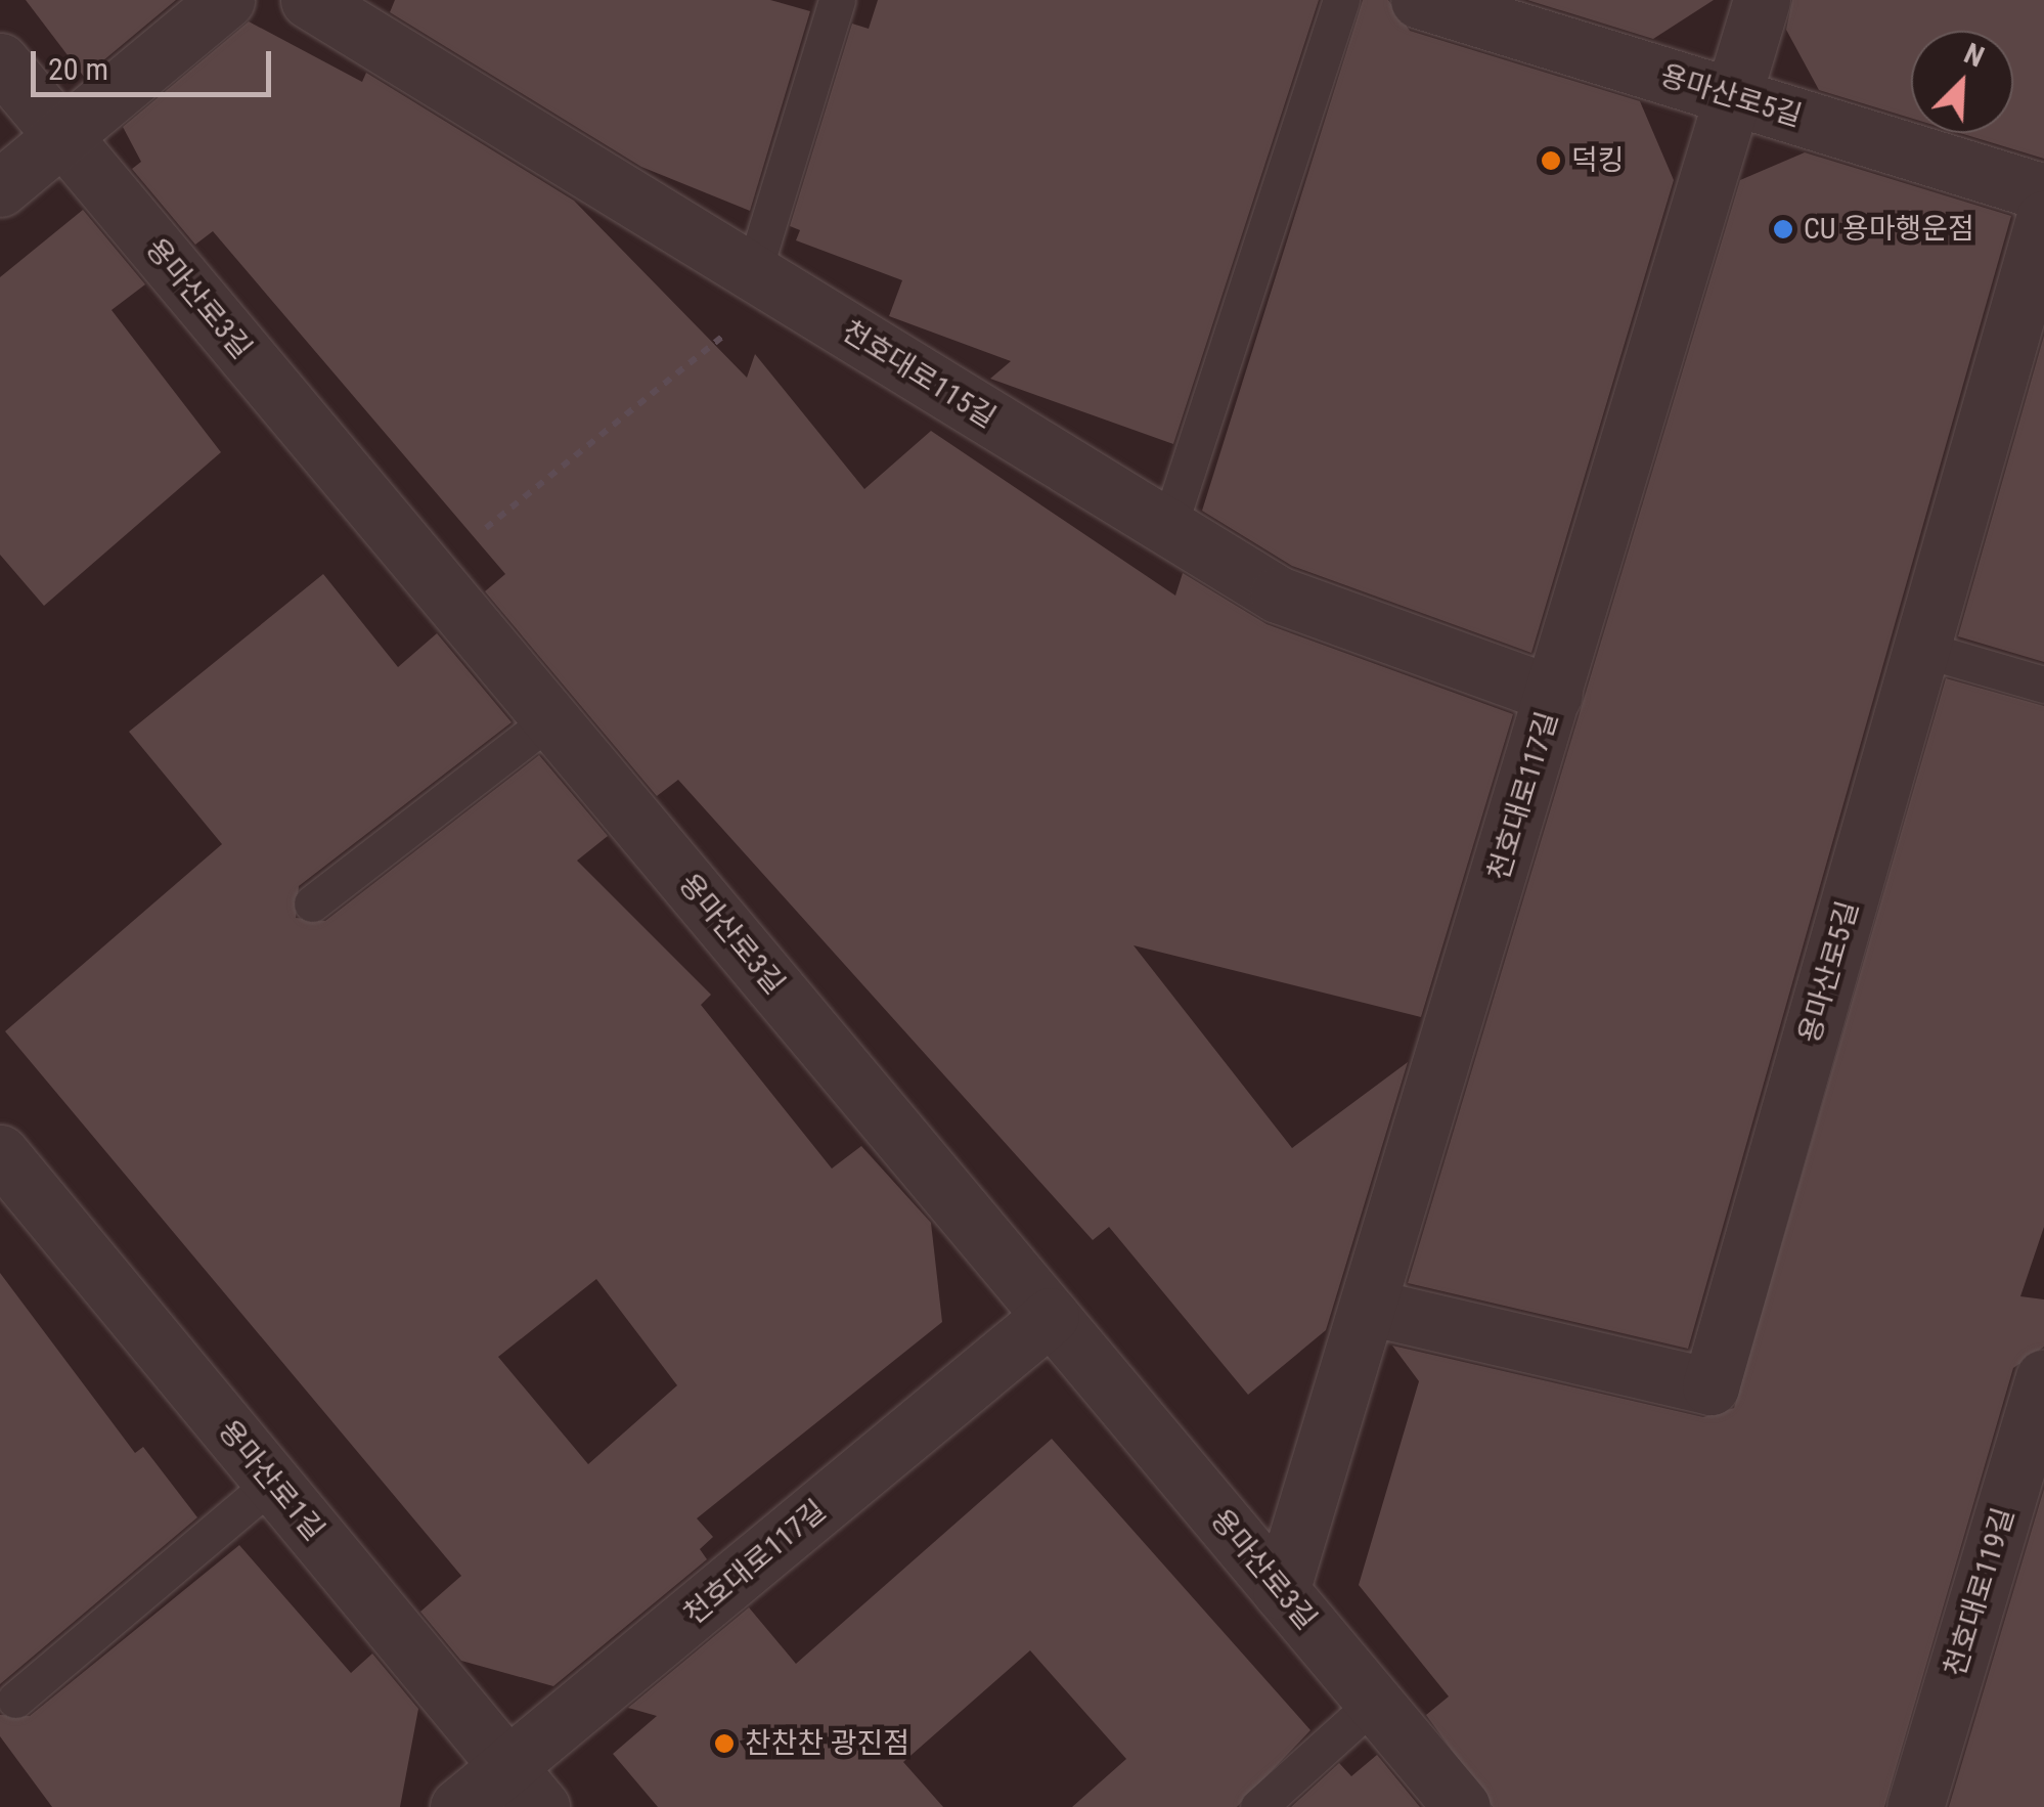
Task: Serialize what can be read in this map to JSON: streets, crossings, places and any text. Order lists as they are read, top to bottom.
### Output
{
  "streets": {
    "street": [
      "용마산로5길",
      "용마산로3길",
      "천호대로115길",
      "천호대로117길",
      "용마산로1길",
      "천호대로119길"
    ]
  },
  "crossings": [
    ["용마산로5길", "천호대로117길"],
    ["용마산로3길", "천호대로117길"],
    ["천호대로115길", "천호대로117길"],
    ["천호대로117길", "용마산로1길"]
  ],
  "places": ["덕킹", "CU 용마행운점", "찬찬찬 광진점"],
  "scale_bar": "20 m",
  "north": "top right"
}
